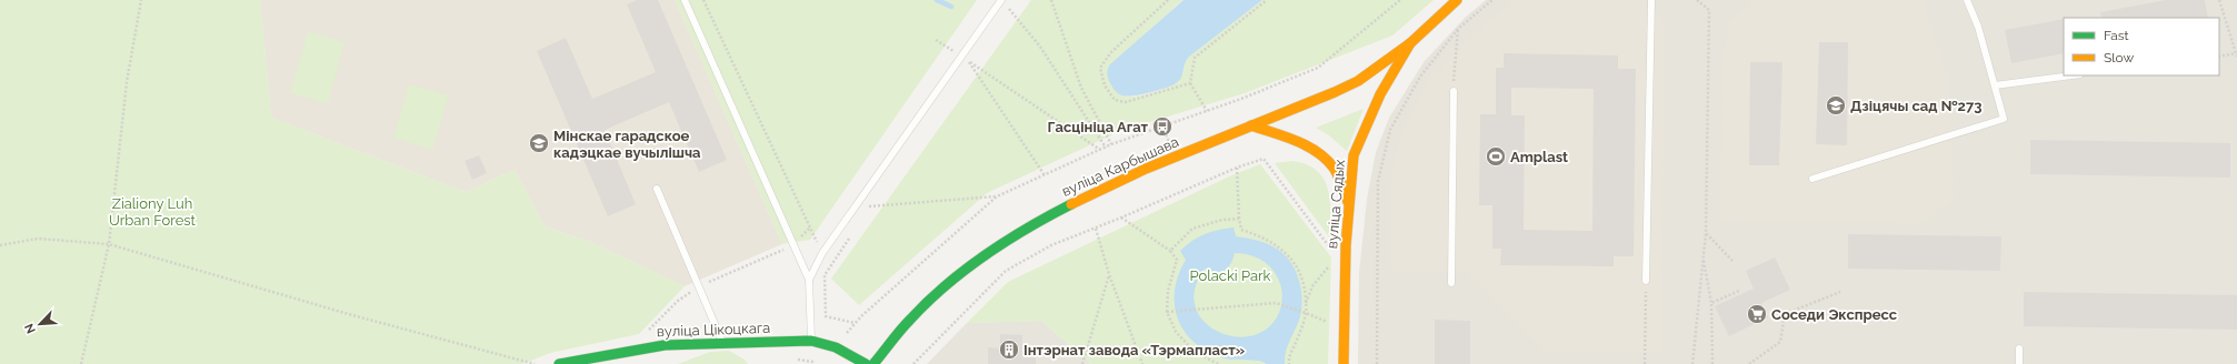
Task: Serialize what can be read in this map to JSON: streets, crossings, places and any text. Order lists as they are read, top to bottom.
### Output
{
  "streets": {
    "main road": ["вуліца Карбышава", "вуліца Сядых", "вуліца Цікоцкага"]
  },
  "crossings": [
    ["вуліца Карбышава", "вуліца Сядых"]
  ],
  "parks": ["Zialiony Luh Urban Forest", "Polacki Park"],
  "places": {
    "school or university": ["Дзіцячы сад №273", "Мінскае гарадское кадэцкае вучылішча"],
    "bus stop": ["Гасцініца Агат"],
    "sports": ["Amplast"],
    "supermarket": ["Соседи Экспресс"],
    "building": ["Інтэрнат завода «Тэрмапласт»"]
  },
  "legend": ["Fast", "Slow"],
  "north": "bottom left"
}
